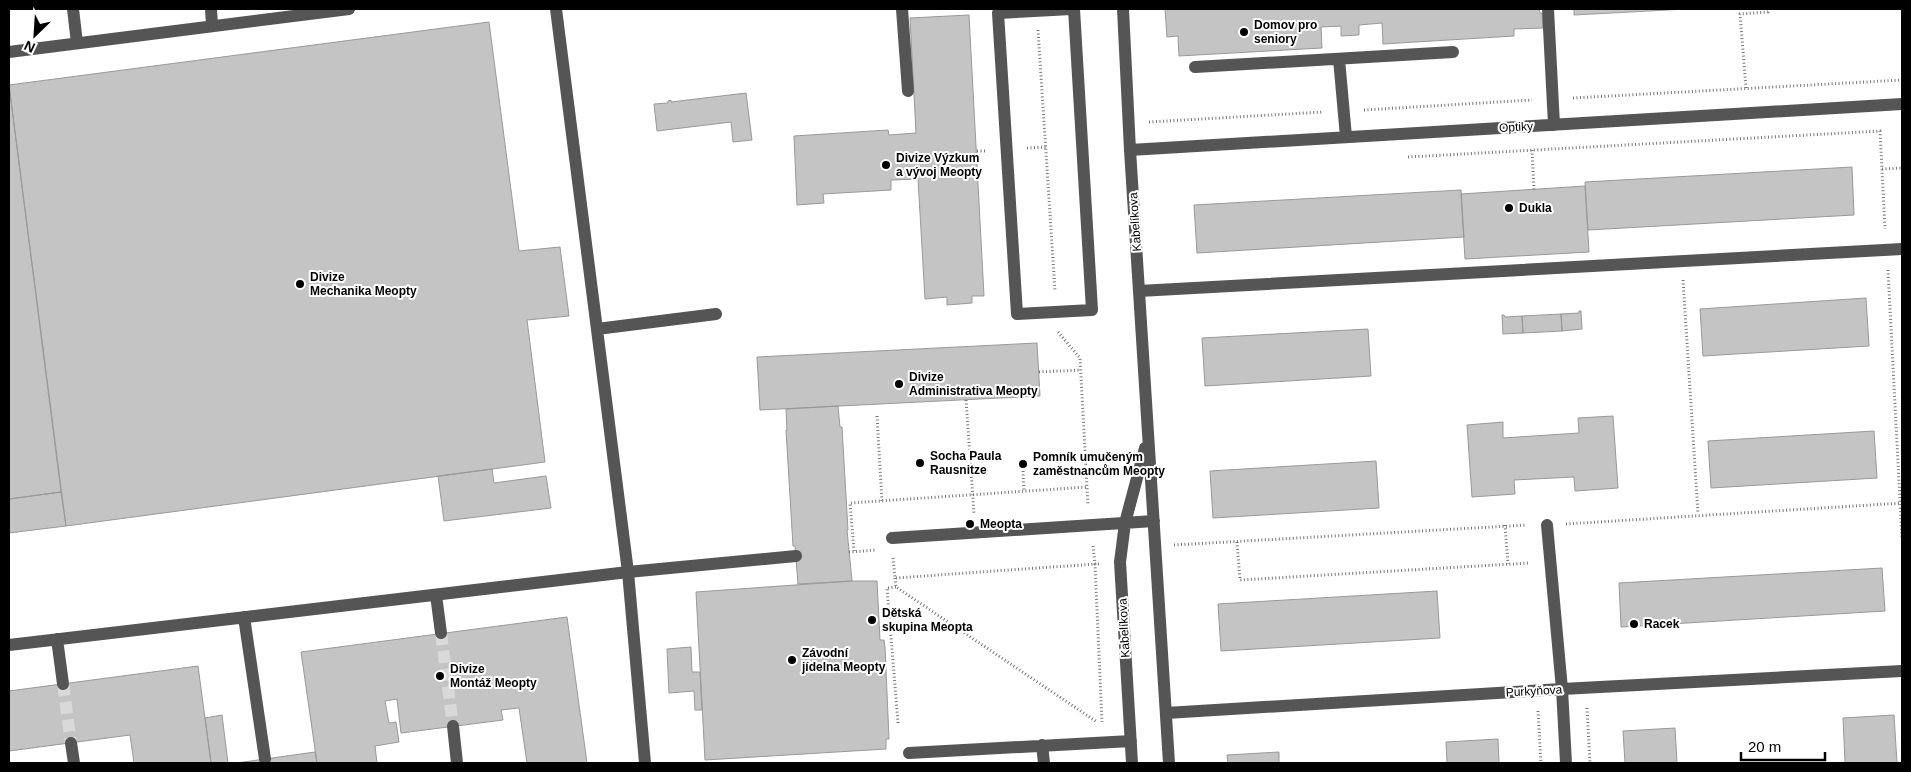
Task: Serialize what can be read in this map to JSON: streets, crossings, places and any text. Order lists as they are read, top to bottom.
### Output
{
  "streets": {
    "street": ["Optiky", "Kabelíkova", "Purkyňova"]
  },
  "crossings": [
    ["Optiky", "Kabelíkova"],
    ["Kabelíkova", "Purkyňova"]
  ],
  "places": [
    "Domov pro seniory",
    "Divize Výzkum a vývoj Meopty",
    "Dukla",
    "Divize Mechanika Meopty",
    "Divize Administrativa Meopty",
    "Socha Paula Rausnitze",
    "Pomník umučeným zaměstnancům Meopty",
    "Meopta",
    "Dětská skupina Meopta",
    "Racek",
    "Závodní jídelna Meopty",
    "Divize Montáž Meopty"
  ],
  "scale_bar": "20 m",
  "north": "bottom left"
}
